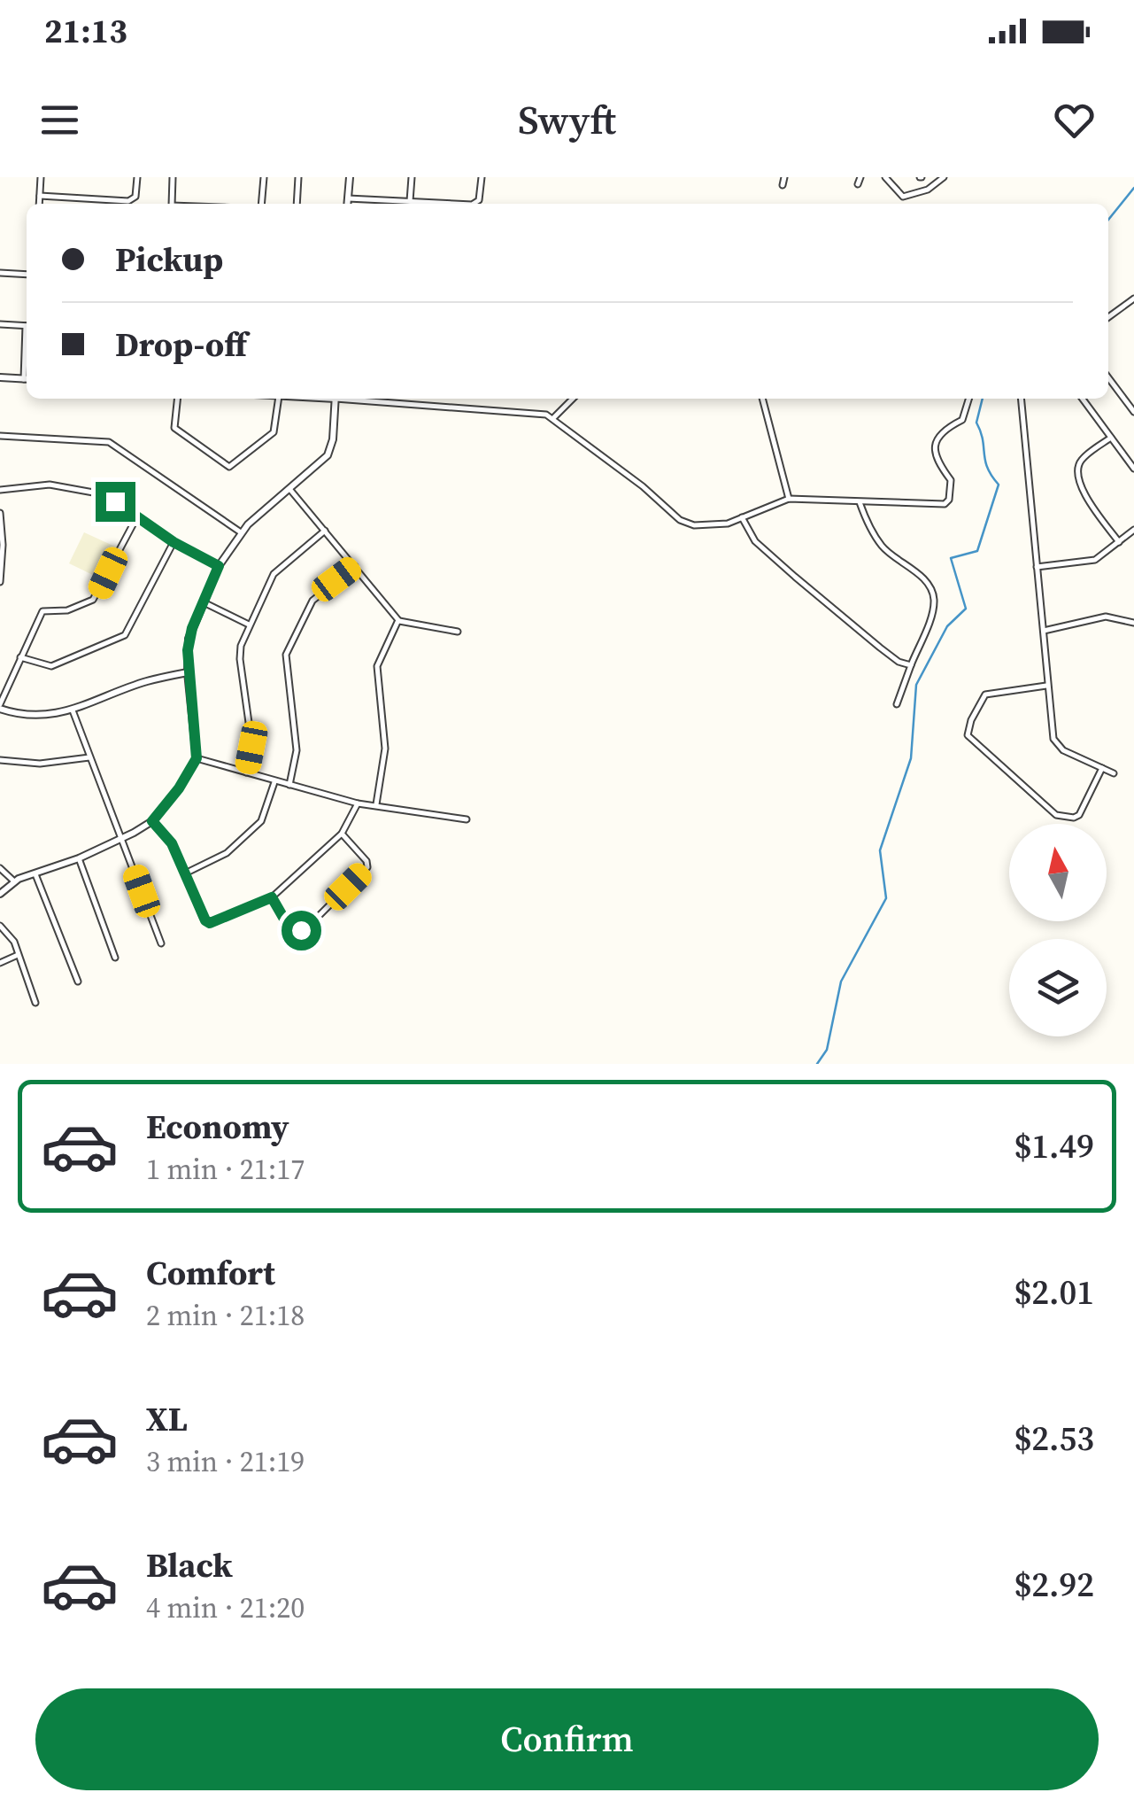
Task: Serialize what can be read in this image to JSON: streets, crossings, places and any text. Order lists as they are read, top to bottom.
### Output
{
  "north": "top",
  "page": {
    "status": "21:13",
    "header": "Swyft",
    "banner": ["Pickup", "Drop-off"],
    "list": [
      {
        "name": "Economy",
        "note": "1 min · 21:17",
        "value": "$1.49"
      },
      {
        "name": "Comfort",
        "note": "2 min · 21:18",
        "value": "$2.01"
      },
      {
        "name": "XL",
        "note": "3 min · 21:19",
        "value": "$2.53"
      },
      {
        "name": "Black",
        "note": "4 min · 21:20",
        "value": "$2.92"
      }
    ],
    "buttons": "Confirm"
  }
}
